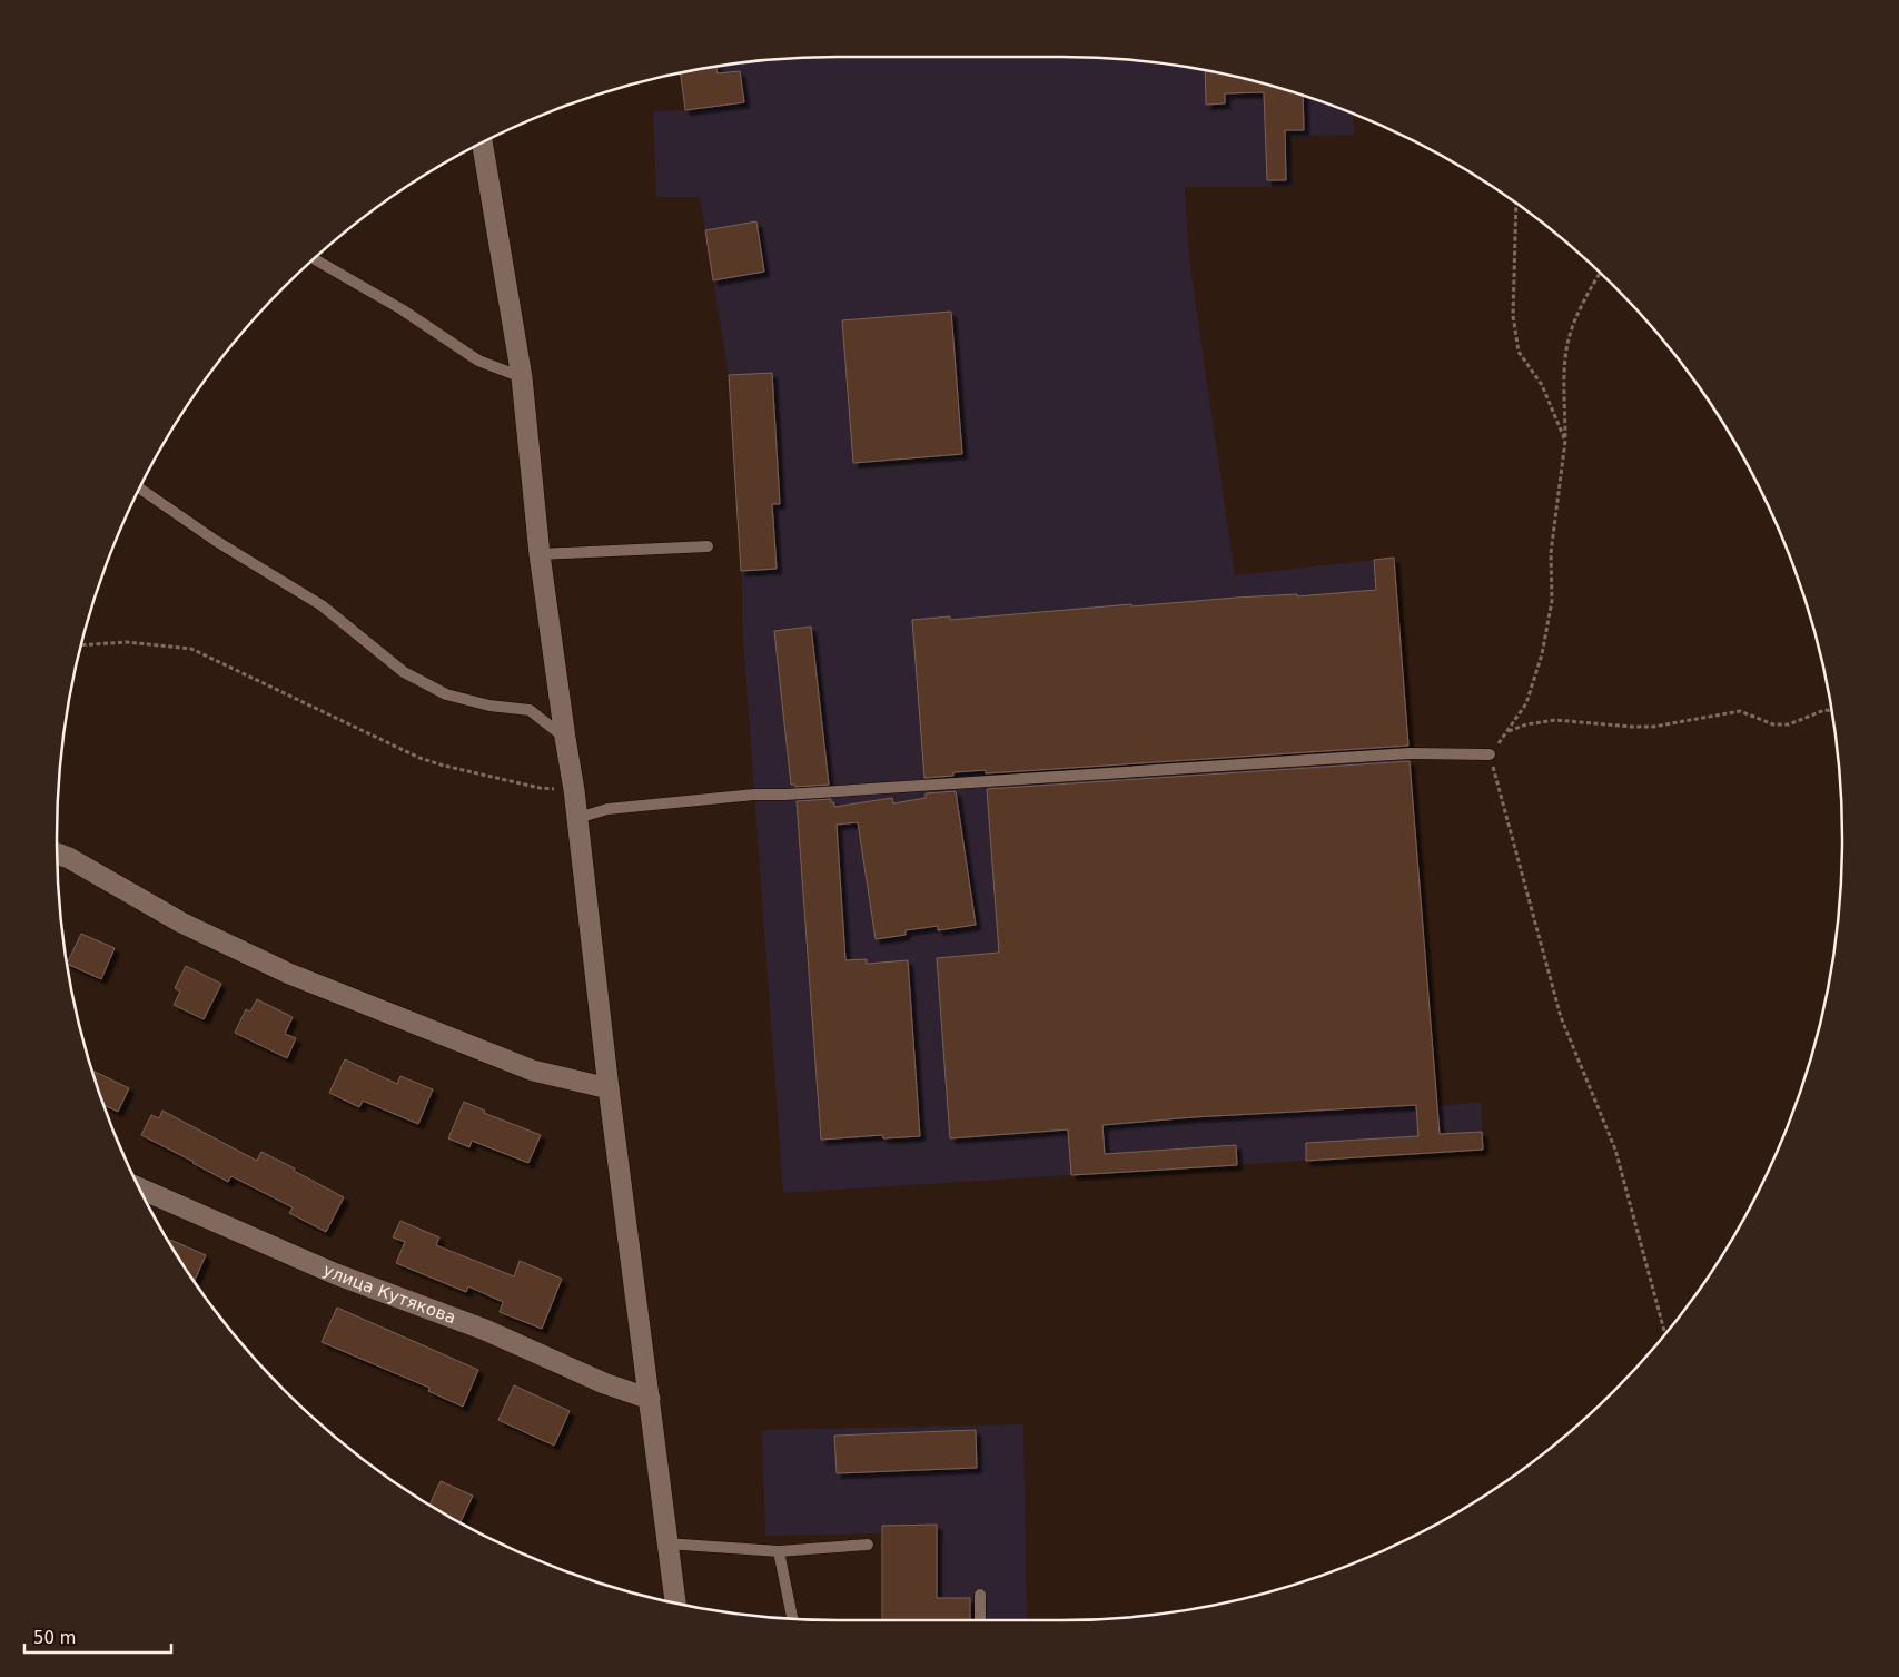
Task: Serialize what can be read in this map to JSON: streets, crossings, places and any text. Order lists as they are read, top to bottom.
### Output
{
  "streets": {
    "street": ["улица Кутякова"]
  },
  "scale_bar": "50 m"
}
